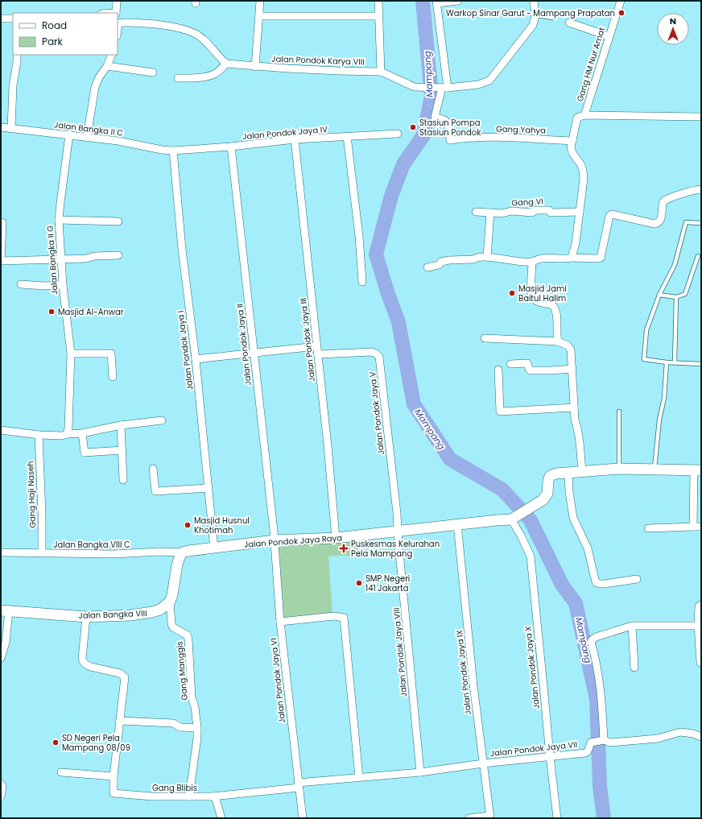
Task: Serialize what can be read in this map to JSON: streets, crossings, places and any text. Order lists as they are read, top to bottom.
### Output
{
  "streets": {
    "street": [
      "Jalan Pondok Karya VIII",
      "Gang HM Nur Amat",
      "Jalan Bangka II C",
      "Gang Yahya",
      "Jalan Pondok Jaya IV",
      "Gang VI",
      "Jalan Bangka II G",
      "Jalan Pondok Jaya III",
      "Jalan Pondok Jaya II",
      "Jalan Pondok Jaya I",
      "Jalan Pondok Jaya V",
      "Gang Haji Naseh",
      "Jalan Pondok Jaya Raya",
      "Jalan Bangka VIII C",
      "Jalan Bangka VIII",
      "Jalan Pondok Jaya VIII",
      "Jalan Pondok Jaya X",
      "Gang Manggis",
      "Jalan Pondok Jaya IX",
      "Jalan Pondok Jaya VI",
      "Jalan Pondok Jaya VII",
      "Gang Blibis"
    ]
  },
  "crossings": [
    ["Jalan Bangka II C", "Jalan Pondok Jaya IV"],
    ["Jalan Bangka II C", "Jalan Bangka II G"],
    ["Jalan Bangka II C", "Jalan Pondok Jaya I"],
    ["Jalan Pondok Jaya IV", "Jalan Pondok Jaya III"],
    ["Jalan Pondok Jaya IV", "Jalan Pondok Jaya II"],
    ["Jalan Pondok Jaya IV", "Jalan Pondok Jaya I"],
    ["Jalan Pondok Jaya III", "Jalan Pondok Jaya V"],
    ["Jalan Pondok Jaya III", "Jalan Pondok Jaya Raya"],
    ["Jalan Pondok Jaya II", "Jalan Pondok Jaya Raya"],
    ["Jalan Pondok Jaya II", "Jalan Pondok Jaya VI"],
    ["Jalan Pondok Jaya I", "Jalan Pondok Jaya Raya"],
    ["Jalan Pondok Jaya V", "Jalan Pondok Jaya Raya"],
    ["Jalan Pondok Jaya V", "Jalan Pondok Jaya VIII"],
    ["Gang Haji Naseh", "Jalan Bangka VIII C"],
    ["Jalan Pondok Jaya Raya", "Jalan Bangka VIII C"],
    ["Jalan Pondok Jaya Raya", "Jalan Pondok Jaya VIII"],
    ["Jalan Pondok Jaya Raya", "Jalan Pondok Jaya X"],
    ["Jalan Pondok Jaya Raya", "Jalan Pondok Jaya IX"],
    ["Jalan Pondok Jaya Raya", "Jalan Pondok Jaya VI"],
    ["Jalan Bangka VIII", "Gang Manggis"],
    ["Jalan Pondok Jaya VIII", "Jalan Pondok Jaya VII"],
    ["Jalan Pondok Jaya X", "Jalan Pondok Jaya VII"],
    ["Gang Manggis", "Gang Blibis"],
    ["Jalan Pondok Jaya IX", "Jalan Pondok Jaya VII"],
    ["Jalan Pondok Jaya VI", "Jalan Pondok Jaya VII"],
    ["Jalan Pondok Jaya VI", "Gang Blibis"],
    ["Jalan Pondok Jaya VII", "Gang Blibis"]
  ],
  "water": ["Mampang"],
  "places": {
    "other": [
      "Warkop Sinar Garut - Mampang Prapatan",
      "Stasiun Pompa Stasiun Pondok",
      "Masjid Jami Baitul Halim",
      "Masjid Al-Anwar",
      "Masjid Husnul Khotimah",
      "SMP Negeri 141 Jakarta",
      "SD Negeri Pela Mampang 08/09"
    ],
    "health": ["Puskesmas Kelurahan Pela Mampang"]
  },
  "legend": ["Road", "Park"],
  "north": "top"
}
